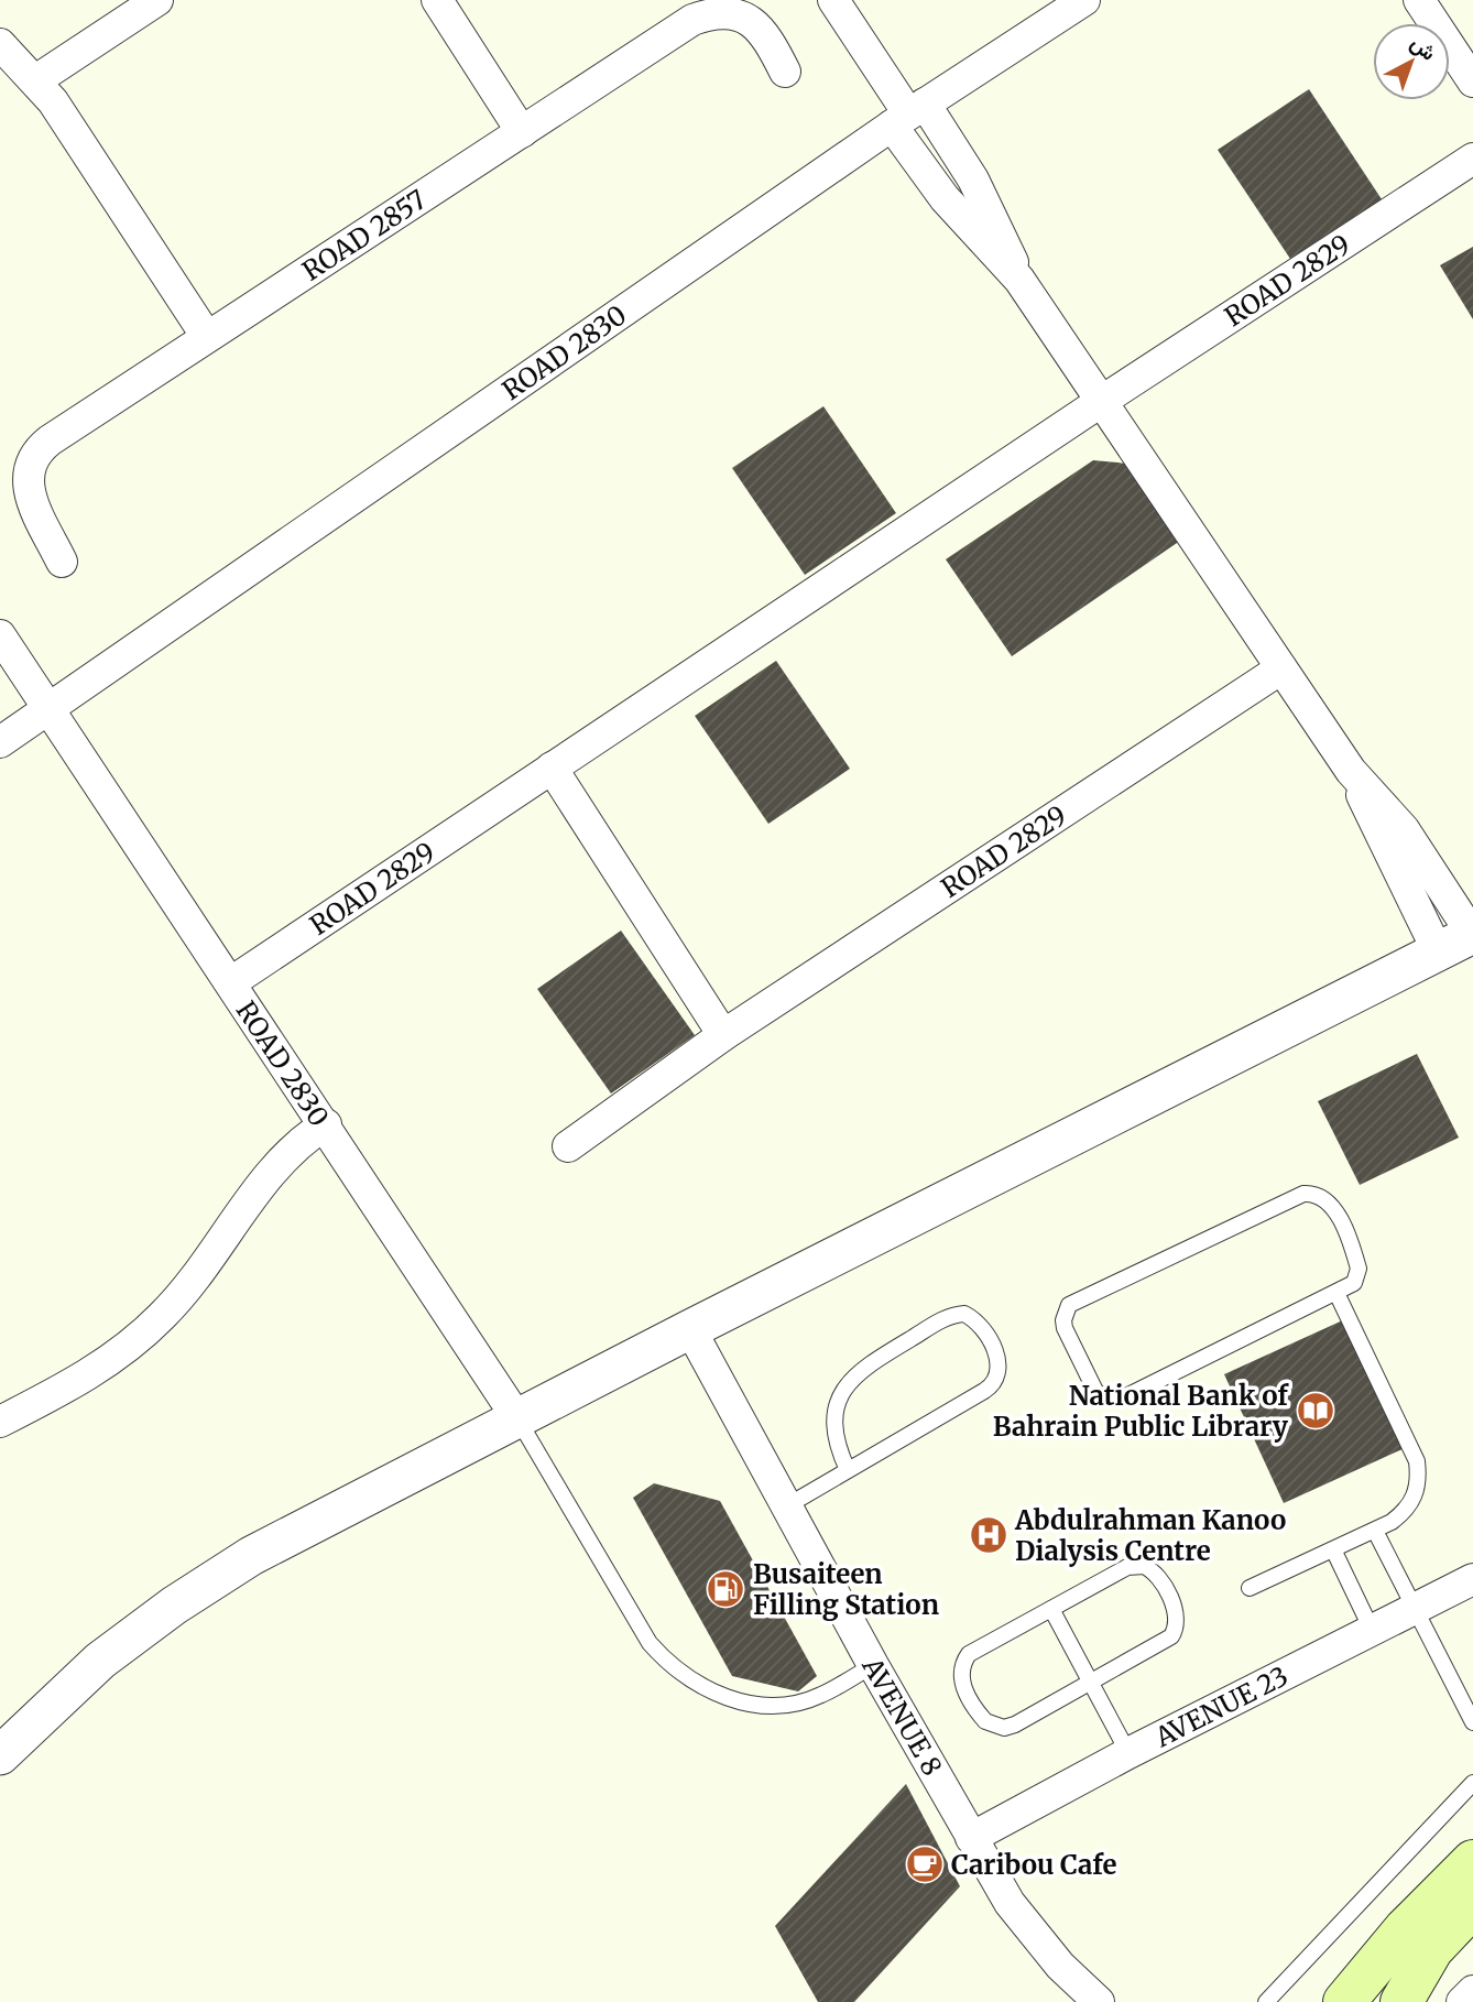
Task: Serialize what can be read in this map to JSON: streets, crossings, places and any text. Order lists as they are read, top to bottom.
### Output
{
  "streets": {
    "street": [
      "ROAD 2857",
      "ROAD 2829",
      "ROAD 2830",
      "AVENUE 23",
      "AVENUE 8"
    ]
  },
  "crossings": [
    ["ROAD 2829", "ROAD 2830"],
    ["AVENUE 23", "AVENUE 8"]
  ],
  "places": {
    "library": ["National Bank of Bahrain Public Library"],
    "hospital": ["Abdulrahman Kanoo Dialysis Centre"],
    "fuel station": ["Busaiteen Filling Station"],
    "cafe": ["Caribou Cafe"]
  },
  "north": "top right"
}
